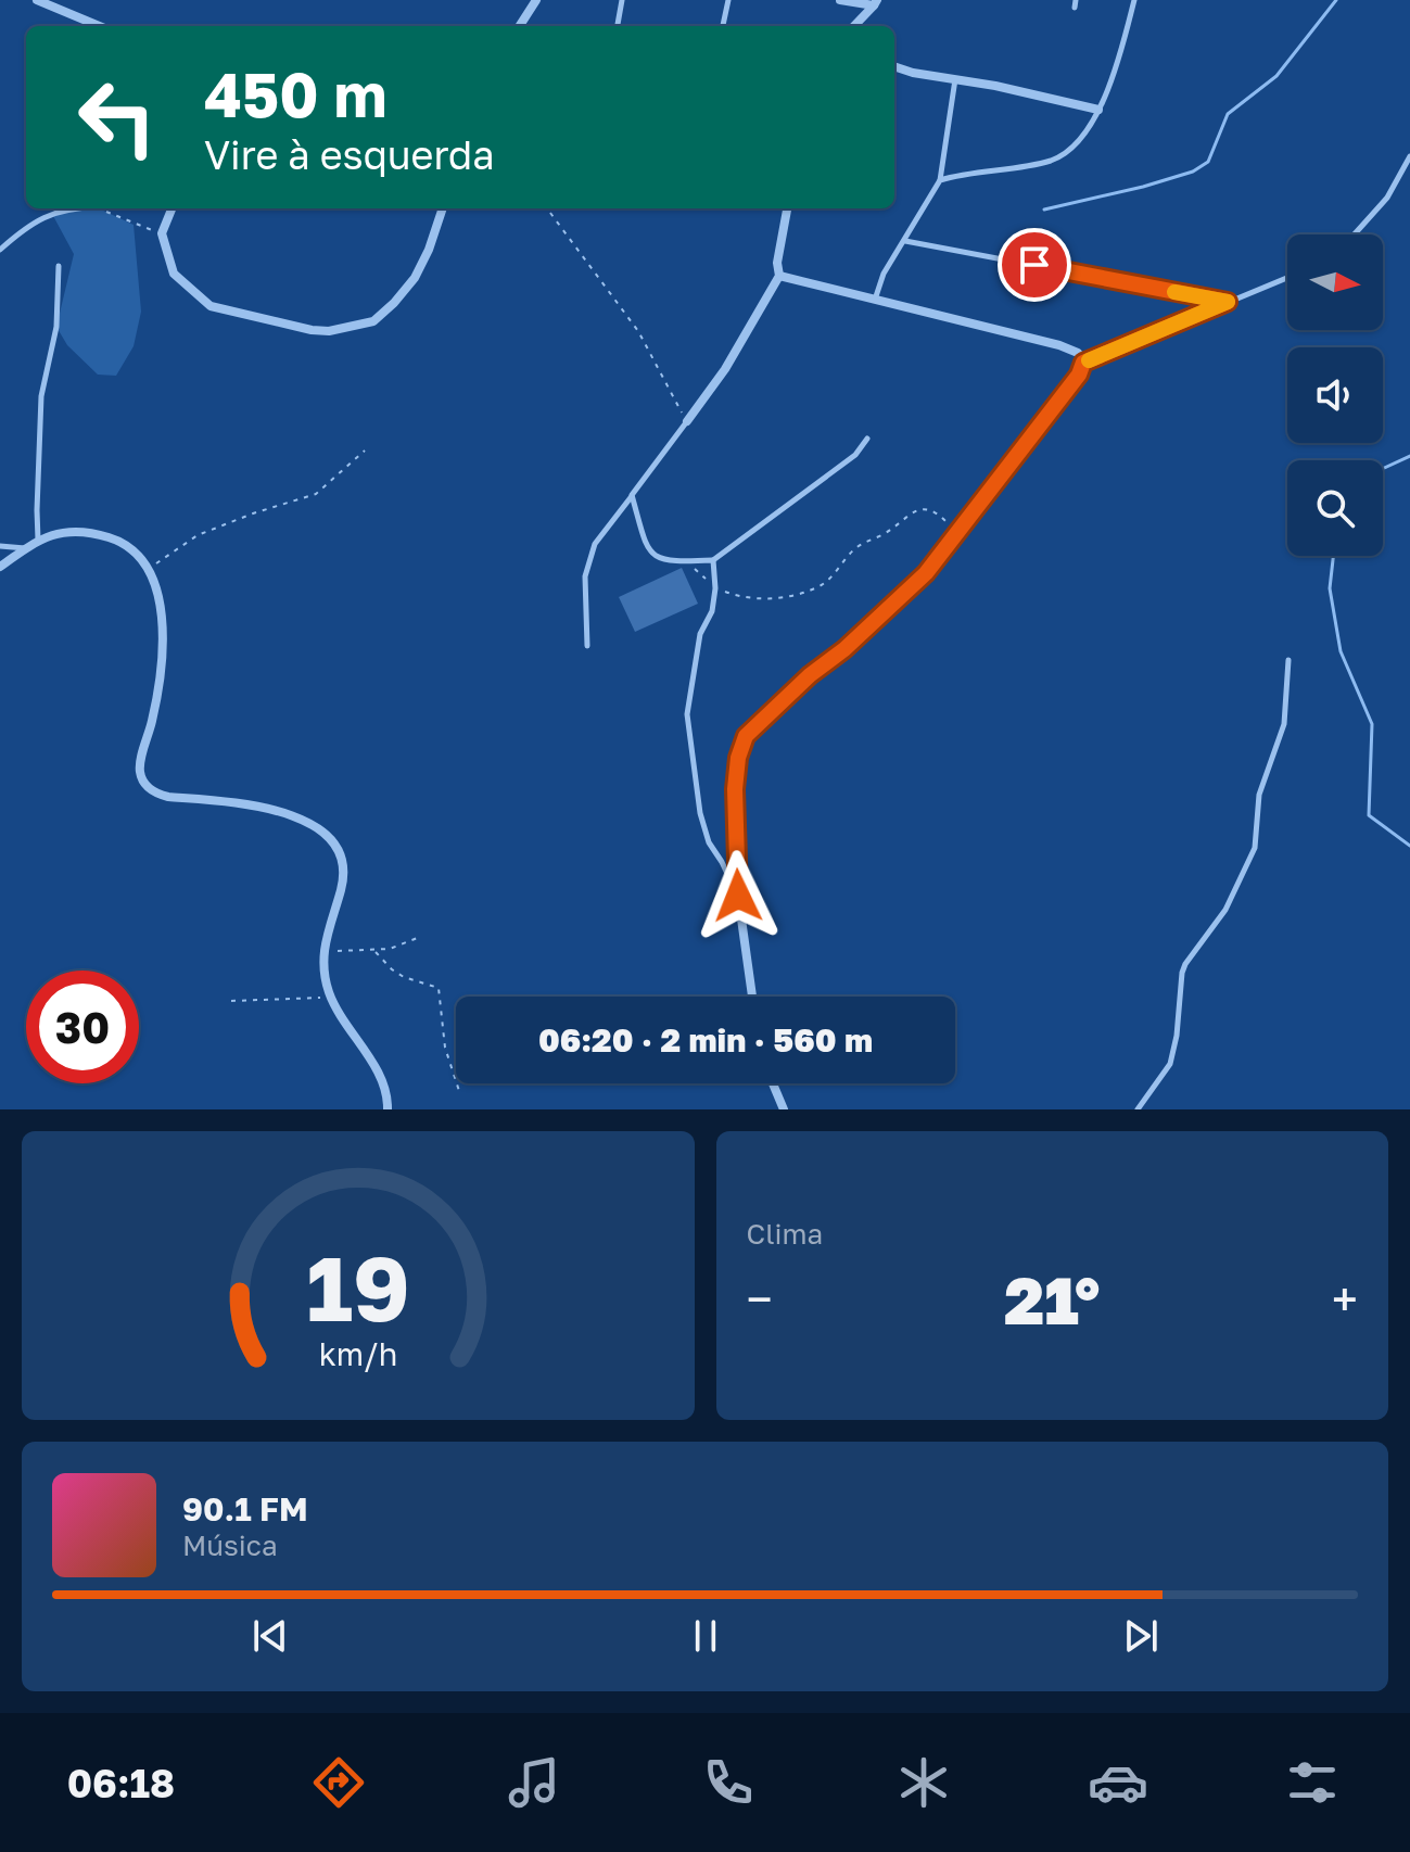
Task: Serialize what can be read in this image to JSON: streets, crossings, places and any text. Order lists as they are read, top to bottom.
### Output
{
  "north": "right",
  "page": {
    "turn": ["450 m", "Vire à esquerda"],
    "limit": "30",
    "trip": "06:20 · 2 min · 560 m",
    "tile": "Clima",
    "heat": ["−", "21°", "+"],
    "song": ["90.1 FM", "Música"],
    "tabs": "06:18",
    "gauge": ["19", "km/h"]
  }
}
